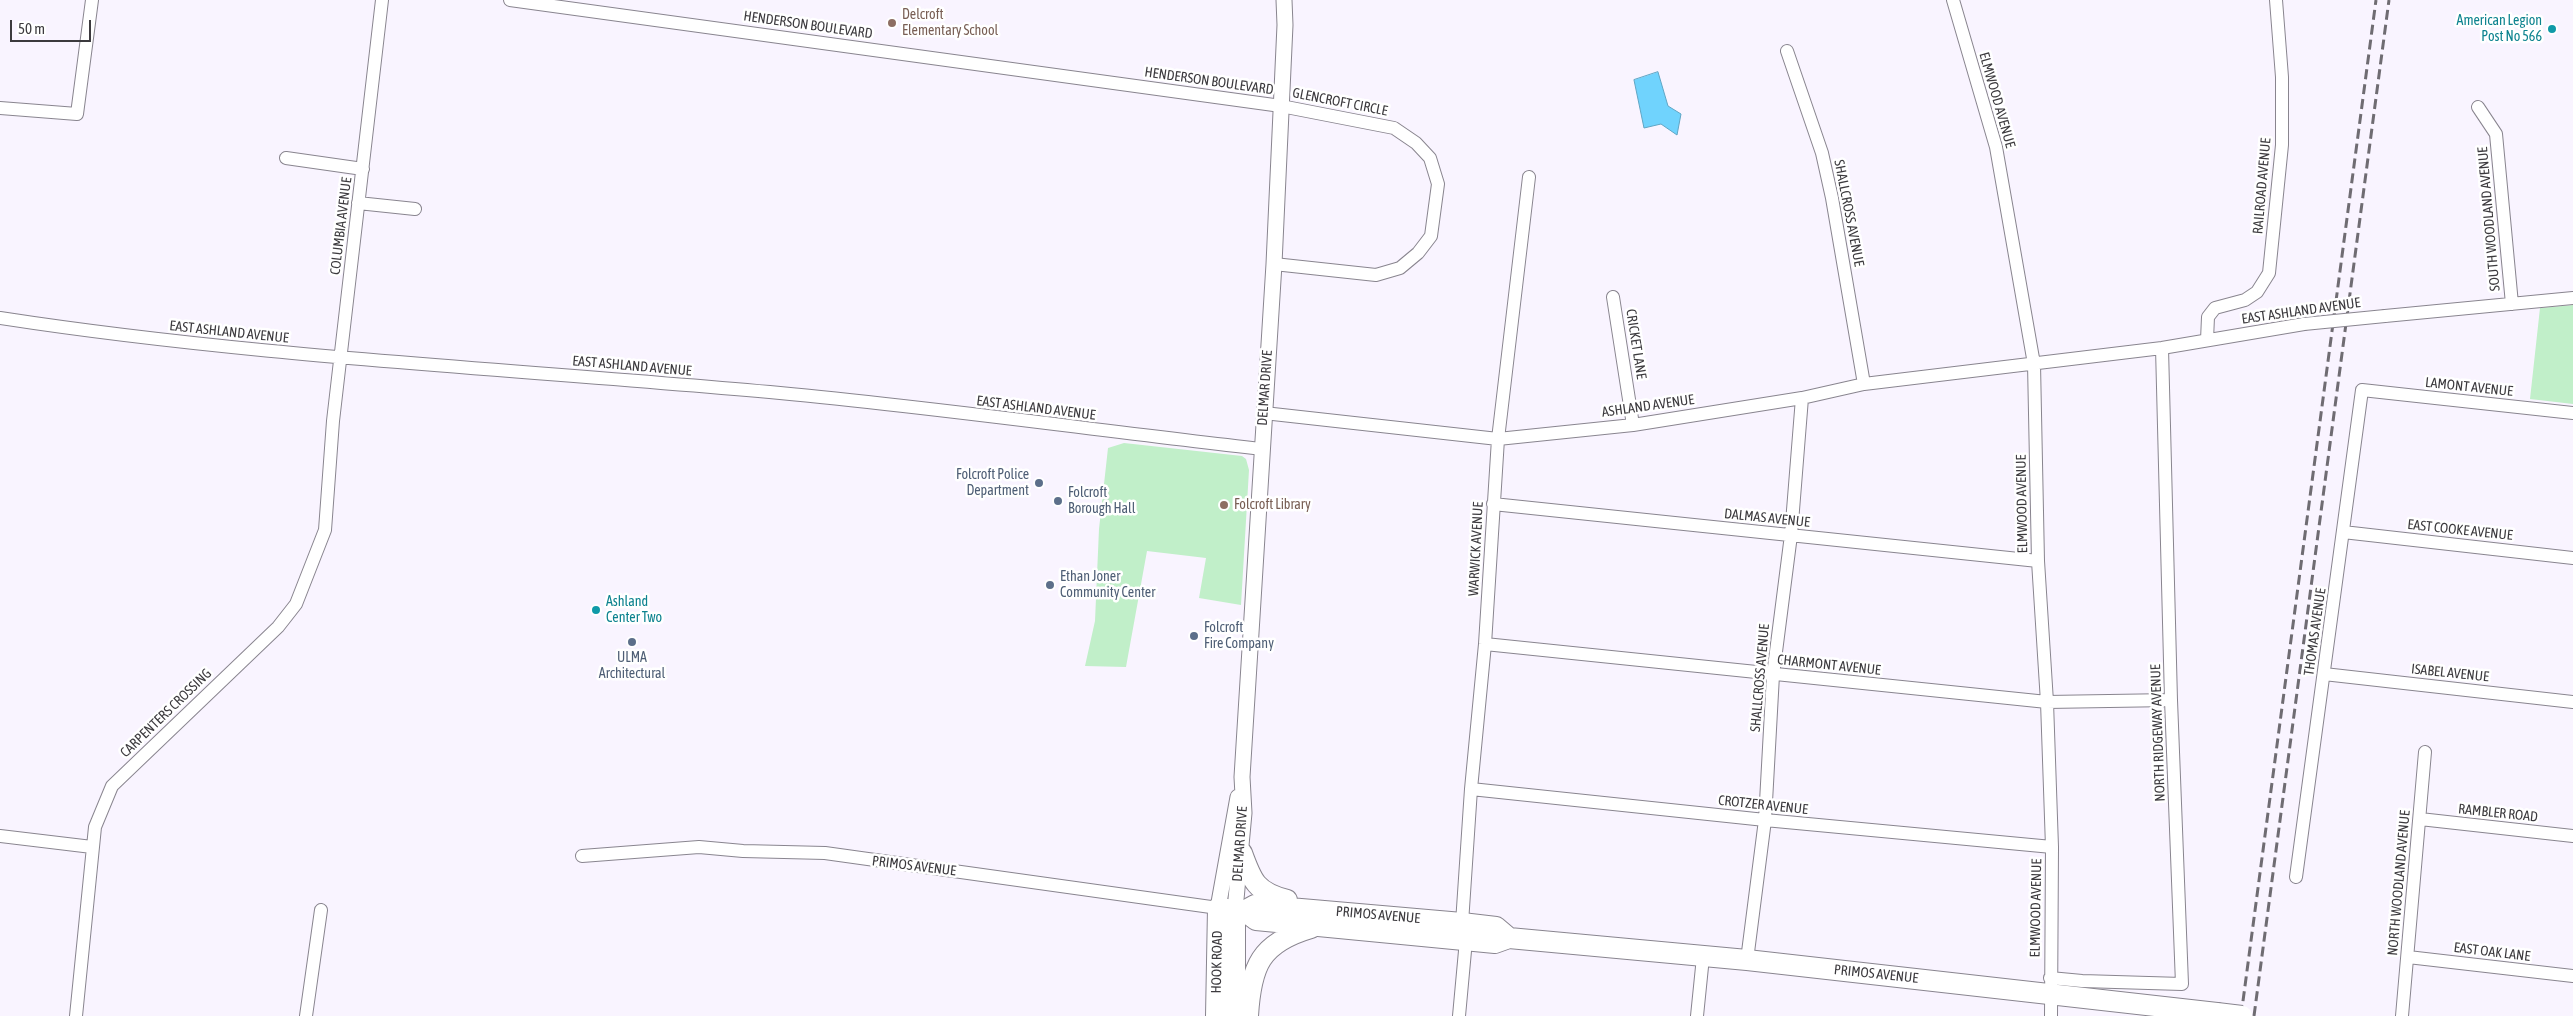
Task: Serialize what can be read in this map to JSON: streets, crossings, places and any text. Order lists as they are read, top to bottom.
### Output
{
  "streets": {
    "main road": ["PRIMOS AVENUE", "HOOK ROAD"],
    "street": [
      "HENDERSON BOULEVARD",
      "ELMWOOD AVENUE",
      "GLENCROFT CIRCLE",
      "RAILROAD AVENUE",
      "SHALLCROSS AVENUE",
      "SOUTH WOODLAND AVENUE",
      "COLUMBIA AVENUE",
      "EAST ASHLAND AVENUE",
      "CRICKET LANE",
      "LAMONT AVENUE",
      "DELMAR DRIVE",
      "ASHLAND AVENUE",
      "DALMAS AVENUE",
      "EAST COOKE AVENUE",
      "WARWICK AVENUE",
      "THOMAS AVENUE",
      "CHARMONT AVENUE",
      "ISABEL AVENUE",
      "CARPENTERS CROSSING",
      "NORTH RIDGEWAY AVENUE",
      "CROTZER AVENUE",
      "RAMBLER ROAD",
      "NORTH WOODLAND AVENUE",
      "EAST OAK LANE"
    ]
  },
  "crossings": [
    ["HENDERSON BOULEVARD", "GLENCROFT CIRCLE"],
    ["HENDERSON BOULEVARD", "DELMAR DRIVE"],
    ["ELMWOOD AVENUE", "EAST ASHLAND AVENUE"],
    ["ELMWOOD AVENUE", "ASHLAND AVENUE"],
    ["ELMWOOD AVENUE", "DALMAS AVENUE"],
    ["ELMWOOD AVENUE", "CHARMONT AVENUE"],
    ["ELMWOOD AVENUE", "NORTH RIDGEWAY AVENUE"],
    ["ELMWOOD AVENUE", "CROTZER AVENUE"],
    ["ELMWOOD AVENUE", "PRIMOS AVENUE"],
    ["GLENCROFT CIRCLE", "DELMAR DRIVE"],
    ["RAILROAD AVENUE", "EAST ASHLAND AVENUE"],
    ["SHALLCROSS AVENUE", "ASHLAND AVENUE"],
    ["SHALLCROSS AVENUE", "DALMAS AVENUE"],
    ["SHALLCROSS AVENUE", "CHARMONT AVENUE"],
    ["SHALLCROSS AVENUE", "CROTZER AVENUE"],
    ["SHALLCROSS AVENUE", "PRIMOS AVENUE"],
    ["SOUTH WOODLAND AVENUE", "EAST ASHLAND AVENUE"],
    ["COLUMBIA AVENUE", "EAST ASHLAND AVENUE"],
    ["COLUMBIA AVENUE", "CARPENTERS CROSSING"],
    ["EAST ASHLAND AVENUE", "DELMAR DRIVE"],
    ["EAST ASHLAND AVENUE", "ASHLAND AVENUE"],
    ["EAST ASHLAND AVENUE", "NORTH RIDGEWAY AVENUE"],
    ["CRICKET LANE", "ASHLAND AVENUE"],
    ["LAMONT AVENUE", "THOMAS AVENUE"],
    ["DELMAR DRIVE", "ASHLAND AVENUE"],
    ["DELMAR DRIVE", "PRIMOS AVENUE"],
    ["DELMAR DRIVE", "HOOK ROAD"],
    ["ASHLAND AVENUE", "WARWICK AVENUE"],
    ["DALMAS AVENUE", "WARWICK AVENUE"],
    ["EAST COOKE AVENUE", "THOMAS AVENUE"],
    ["WARWICK AVENUE", "CHARMONT AVENUE"],
    ["WARWICK AVENUE", "CROTZER AVENUE"],
    ["WARWICK AVENUE", "PRIMOS AVENUE"],
    ["THOMAS AVENUE", "ISABEL AVENUE"],
    ["CHARMONT AVENUE", "NORTH RIDGEWAY AVENUE"],
    ["NORTH RIDGEWAY AVENUE", "PRIMOS AVENUE"],
    ["RAMBLER ROAD", "NORTH WOODLAND AVENUE"],
    ["PRIMOS AVENUE", "HOOK ROAD"],
    ["NORTH WOODLAND AVENUE", "EAST OAK LANE"]
  ],
  "places": [
    "Delcroft Elementary School",
    "American Legion Post No 566",
    "Folcroft Police Department",
    "Folcroft Borough Hall",
    "Folcroft Library",
    "Ethan Joner Community Center",
    "Ashland Center Two",
    "Folcroft Fire Company",
    "ULMA Architectural"
  ],
  "scale_bar": "50 m"
}
